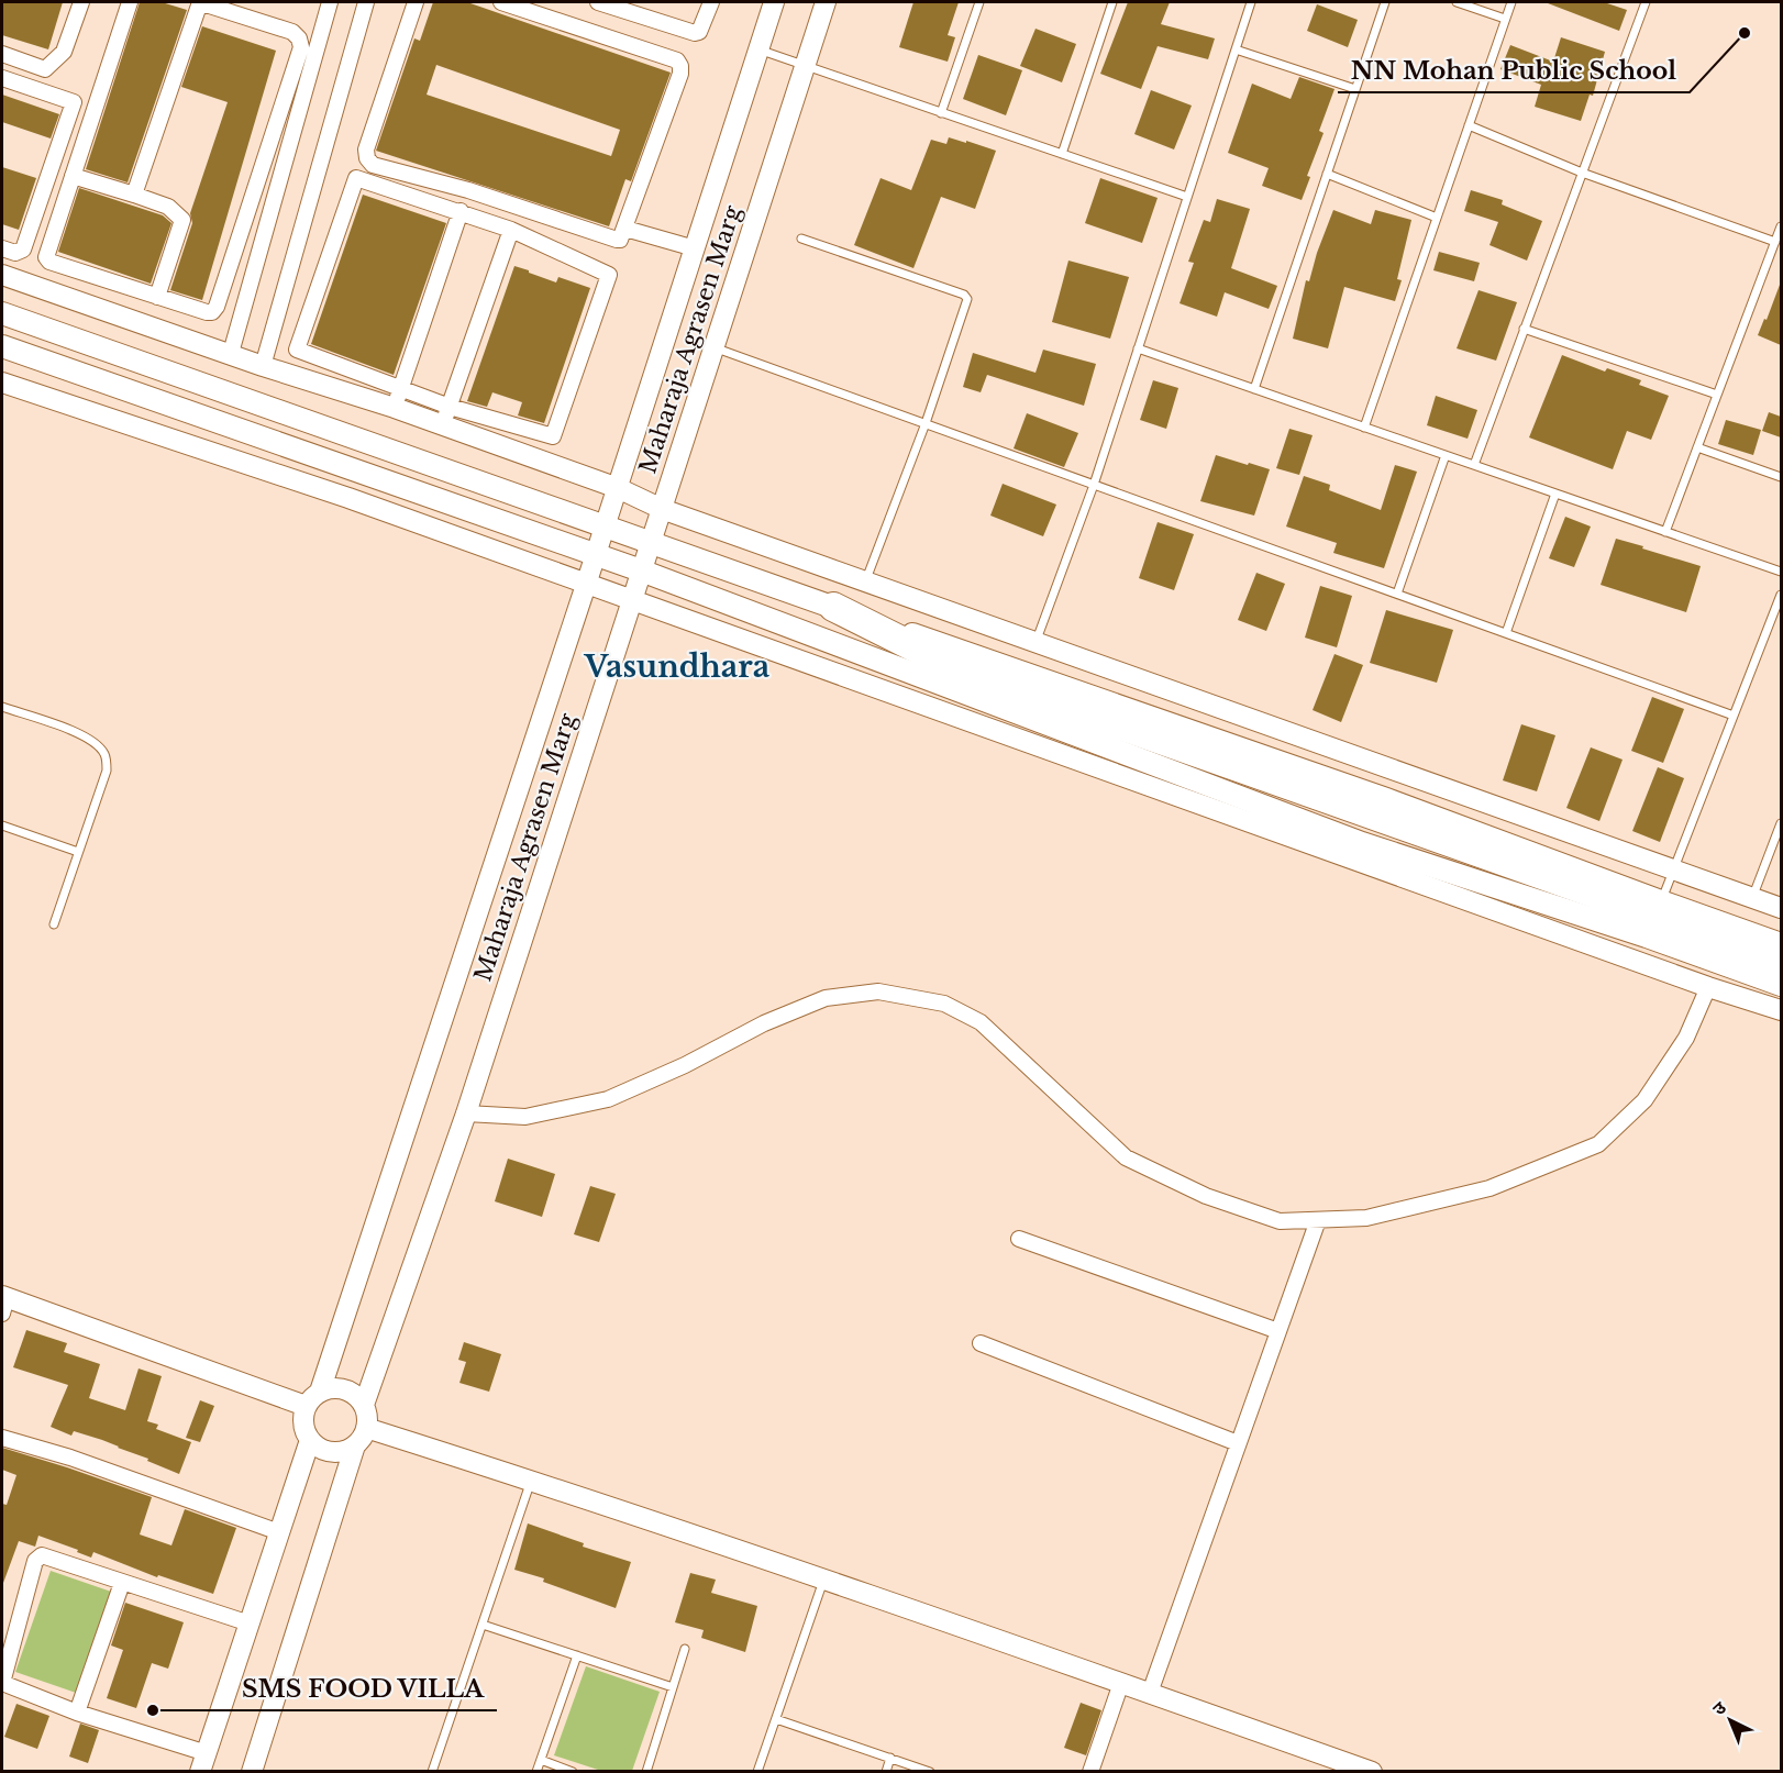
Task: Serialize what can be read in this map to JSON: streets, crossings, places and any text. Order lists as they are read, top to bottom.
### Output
{
  "streets": {
    "street": ["Maharaja Agrasen Marg"]
  },
  "districts": ["Vasundhara"],
  "places": ["NN Mohan Public School", "SMS FOOD VILLA"],
  "north": "top left"
}
